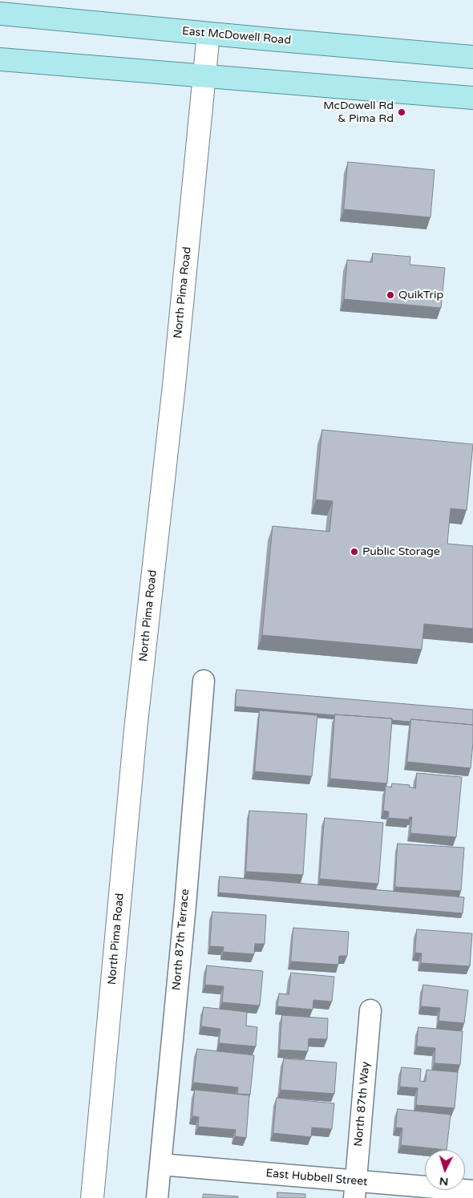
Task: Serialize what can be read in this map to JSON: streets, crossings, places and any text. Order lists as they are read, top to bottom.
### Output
{
  "streets": {
    "main road": ["East McDowell Road", "North Pima Road"],
    "street": ["North 87th Terrace", "North 87th Way", "East Hubbell Street"]
  },
  "crossings": [
    ["East McDowell Road", "North Pima Road"],
    ["North 87th Terrace", "East Hubbell Street"],
    ["North 87th Way", "East Hubbell Street"]
  ],
  "places": ["McDowell Rd & Pima Rd", "QuikTrip", "Public Storage"],
  "north": "bottom"
}
